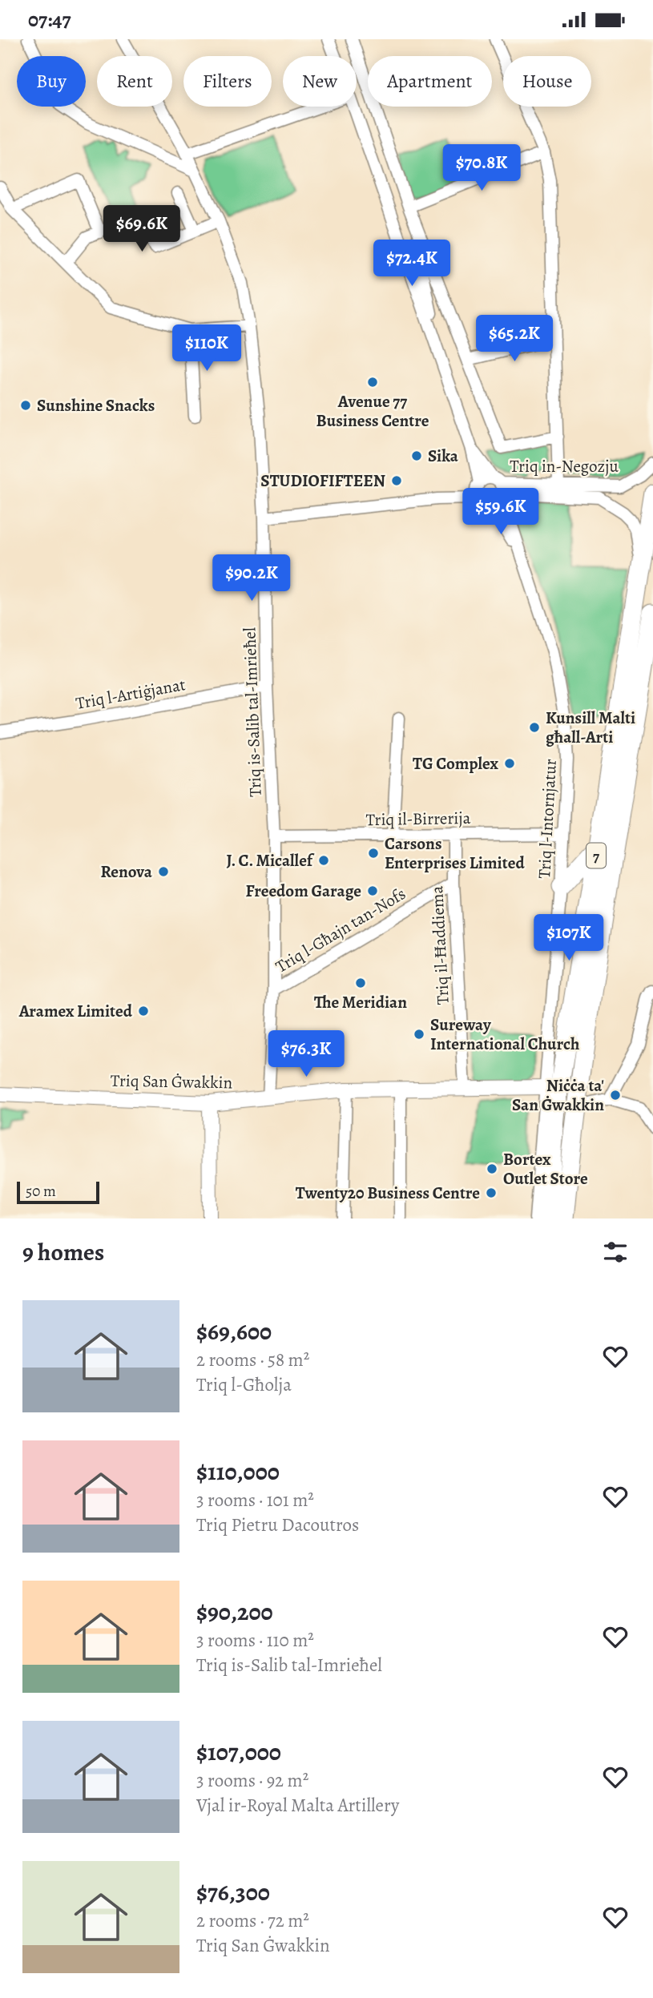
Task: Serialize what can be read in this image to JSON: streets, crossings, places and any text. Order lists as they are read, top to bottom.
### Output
{
  "streets": {
    "highway": ["7"],
    "street": [
      "Triq in-Negozju",
      "Triq l-Artiġjanat",
      "Triq is-Salib tal-Imrieħel",
      "Triq il-Birrerija",
      "Triq l-Intornjatur",
      "Triq l-Għajn tan-Nofs",
      "Triq il-Ħaddiema",
      "Triq San Ġwakkin"
    ]
  },
  "crossings": [
    ["Triq in-Negozju", "Triq l-Intornjatur"],
    ["Triq in-Negozju", "7"],
    ["Triq l-Artiġjanat", "Triq is-Salib tal-Imrieħel"],
    ["Triq is-Salib tal-Imrieħel", "Triq il-Birrerija"],
    ["Triq is-Salib tal-Imrieħel", "Triq l-Għajn tan-Nofs"],
    ["Triq is-Salib tal-Imrieħel", "Triq San Ġwakkin"],
    ["Triq il-Birrerija", "Triq l-Intornjatur"],
    ["Triq il-Birrerija", "Triq il-Ħaddiema"],
    ["Triq l-Intornjatur", "Triq San Ġwakkin"],
    ["Triq l-Għajn tan-Nofs", "Triq il-Ħaddiema"],
    ["Triq il-Ħaddiema", "Triq San Ġwakkin"]
  ],
  "places": [
    "Avenue 77 Business Centre",
    "Sunshine Snacks",
    "Sika",
    "STUDIOFIFTEEN",
    "Kunsill Malti għall-Arti",
    "TG Complex",
    "Carsons Enterprises Limited",
    "J. C. Micallef",
    "Renova",
    "Freedom Garage",
    "The Meridian",
    "Aramex Limited",
    "Sureway International Church",
    "Niċċa ta' San Ġwakkin",
    "Bortex Outlet Store",
    "Twenty20 Business Centre"
  ],
  "scale_bar": "50 m",
  "page": {
    "status": "07:47",
    "chip": [
      "Buy",
      "Rent",
      "Filters",
      "New",
      "Apartment",
      "House"
    ],
    "price": [
      "$70.8K",
      "$69.6K",
      "$72.4K",
      "$65.2K",
      "$110K",
      "$59.6K",
      "$90.2K",
      "$107K",
      "$76.3K"
    ],
    "scale": "50 m",
    "heading": "9 homes",
    "list": [
      {
        "name": "$69,600",
        "note": "2 rooms · 58 m² · Triq l-Għolja"
      },
      {
        "name": "$110,000",
        "note": "3 rooms · 101 m² · Triq Pietru Dacoutros"
      },
      {
        "name": "$90,200",
        "note": "3 rooms · 110 m² · Triq is-Salib tal-Imrieħel"
      },
      {
        "name": "$107,000",
        "note": "3 rooms · 92 m² · Vjal ir-Royal Malta Artillery"
      },
      {
        "name": "$76,300",
        "note": "2 rooms · 72 m² · Triq San Ġwakkin"
      }
    ]
  }
}
